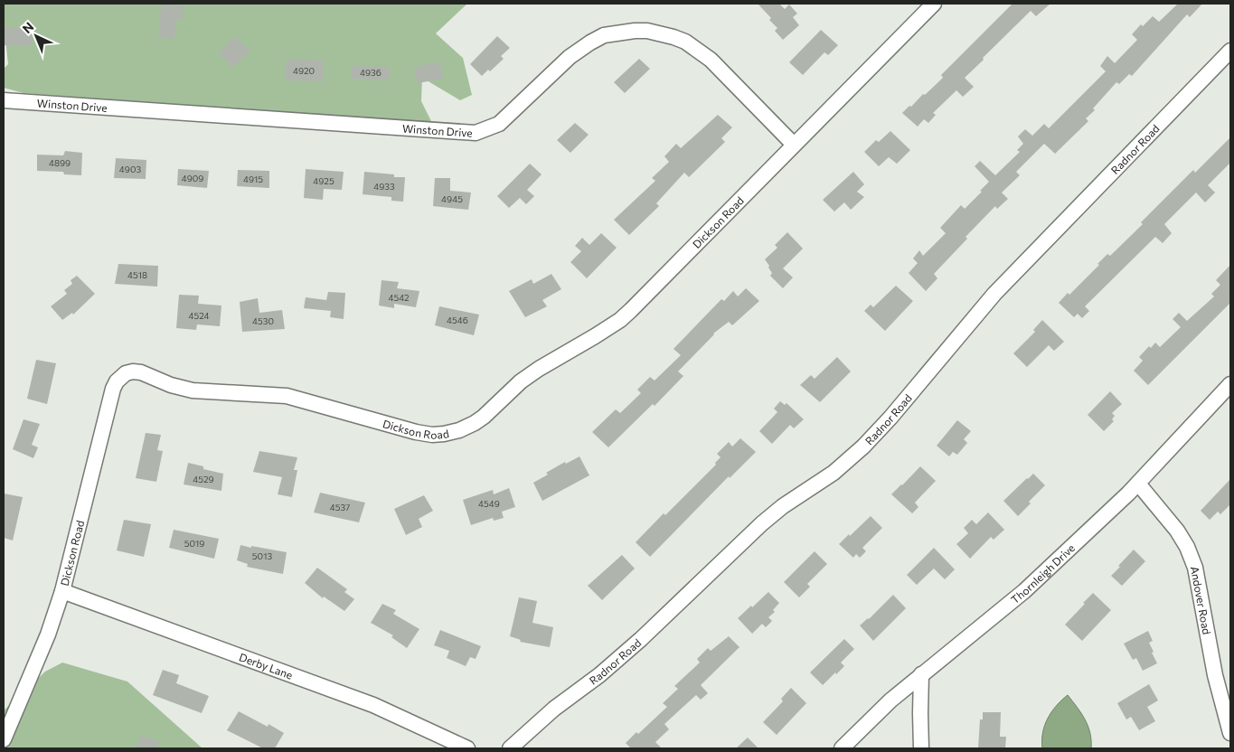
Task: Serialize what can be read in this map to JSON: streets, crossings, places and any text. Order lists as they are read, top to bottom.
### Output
{
  "streets": {
    "street": [
      "Winston Drive",
      "Radnor Road",
      "Dickson Road",
      "Thornleigh Drive",
      "Andover Road",
      "Derby Lane"
    ]
  },
  "crossings": [
    ["Winston Drive", "Dickson Road"],
    ["Dickson Road", "Derby Lane"],
    ["Thornleigh Drive", "Andover Road"]
  ],
  "house_numbers": [
    "4920",
    "4936",
    "4899",
    "4903",
    "4909",
    "4915",
    "4925",
    "4933",
    "4945",
    "4518",
    "4542",
    "4524",
    "4546",
    "4530",
    "4529",
    "4549",
    "4537",
    "5019",
    "5013"
  ],
  "north": "top left"
}
